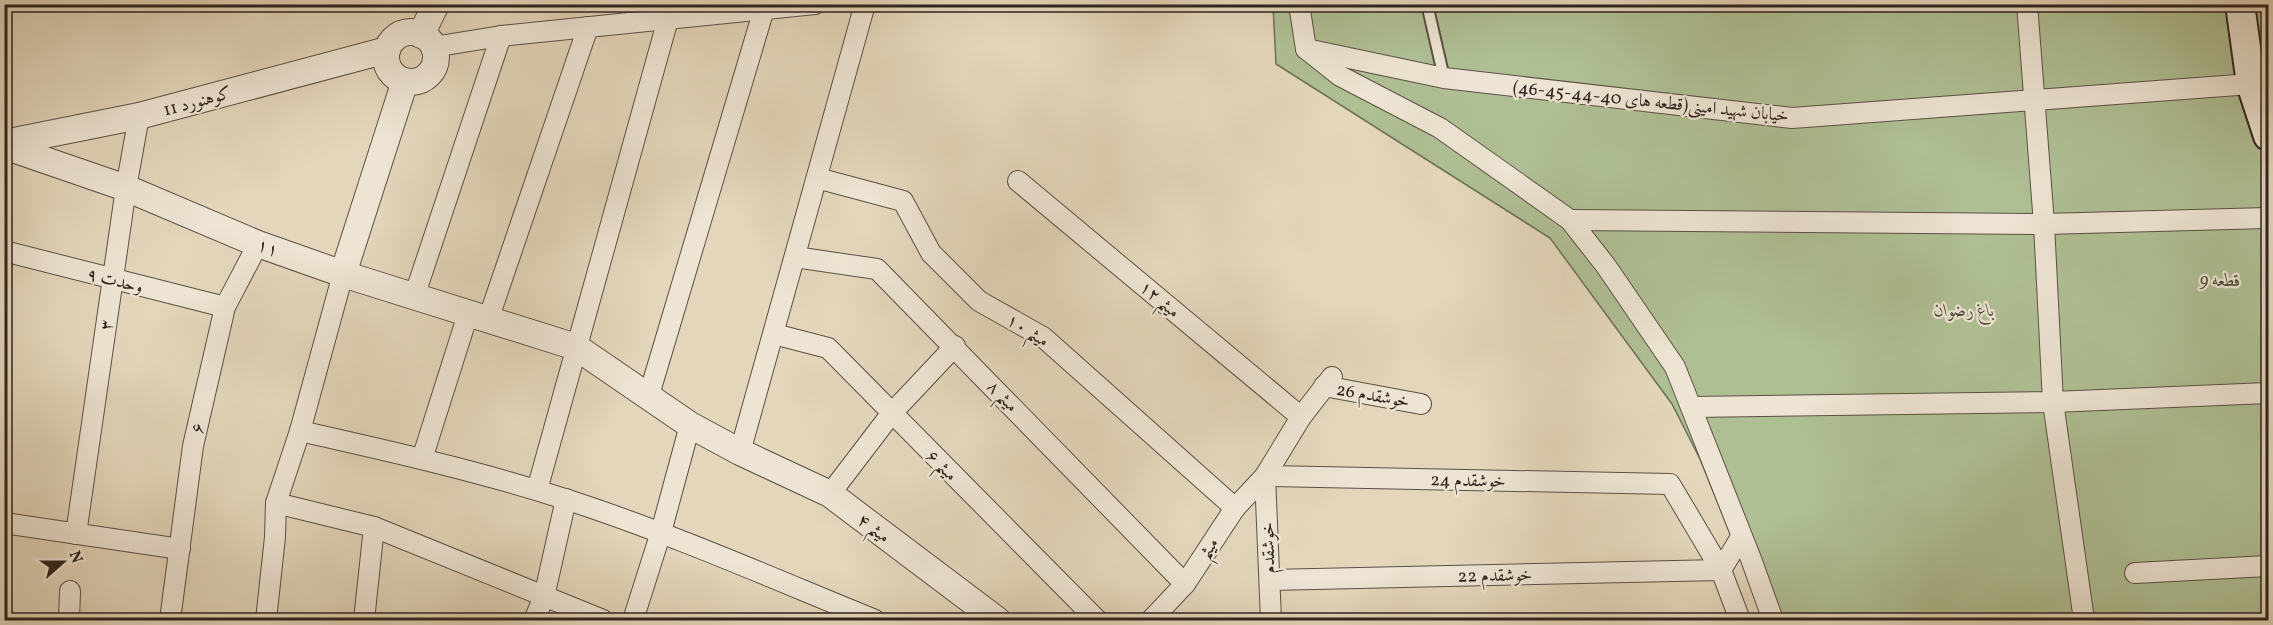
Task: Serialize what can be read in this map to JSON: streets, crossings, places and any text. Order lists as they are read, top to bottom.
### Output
{
  "streets": {
    "street": [
      "کوهنورد 11",
      "خیابان شهید امینی(قطعه های 40-44-45-46)",
      "۱۱",
      "۹ وحدت",
      "۱۲ میثم",
      "۳",
      "۱۰ میثم",
      "خوشقدم 26",
      "۸ میثم",
      "۶",
      "۶ میثم",
      "خوشقدم 24",
      "۴ میثم",
      "میثم",
      "خوشقدم",
      "خوشقدم 22"
    ]
  },
  "crossings": [
    ["کوهنورد 11", "۱۱"],
    ["کوهنورد 11", "۳"],
    ["۱۱", "۳"],
    ["۱۱", "۶"],
    ["۱۱", "۴ میثم"],
    ["۹ وحدت", "۳"],
    ["۹ وحدت", "۶"],
    ["۱۲ میثم", "میثم"],
    ["۱۰ میثم", "میثم"],
    ["خوشقدم 26", "میثم"],
    ["۸ میثم", "میثم"],
    ["خوشقدم 24", "میثم"],
    ["خوشقدم 24", "خوشقدم"],
    ["خوشقدم 24", "خوشقدم 22"],
    ["میثم", "خوشقدم"],
    ["خوشقدم", "خوشقدم 22"]
  ],
  "parks": ["قطعه 9", "باغ رضوان"],
  "north": "right"
}
